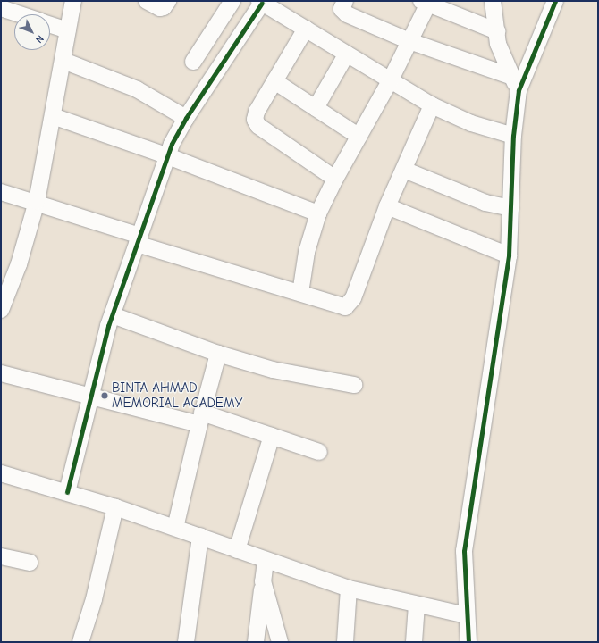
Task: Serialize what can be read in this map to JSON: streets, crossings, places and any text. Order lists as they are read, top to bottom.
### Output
{
  "places": ["BINTA AHMAD MEMORIAL ACADEMY"],
  "north": "bottom right"
}
